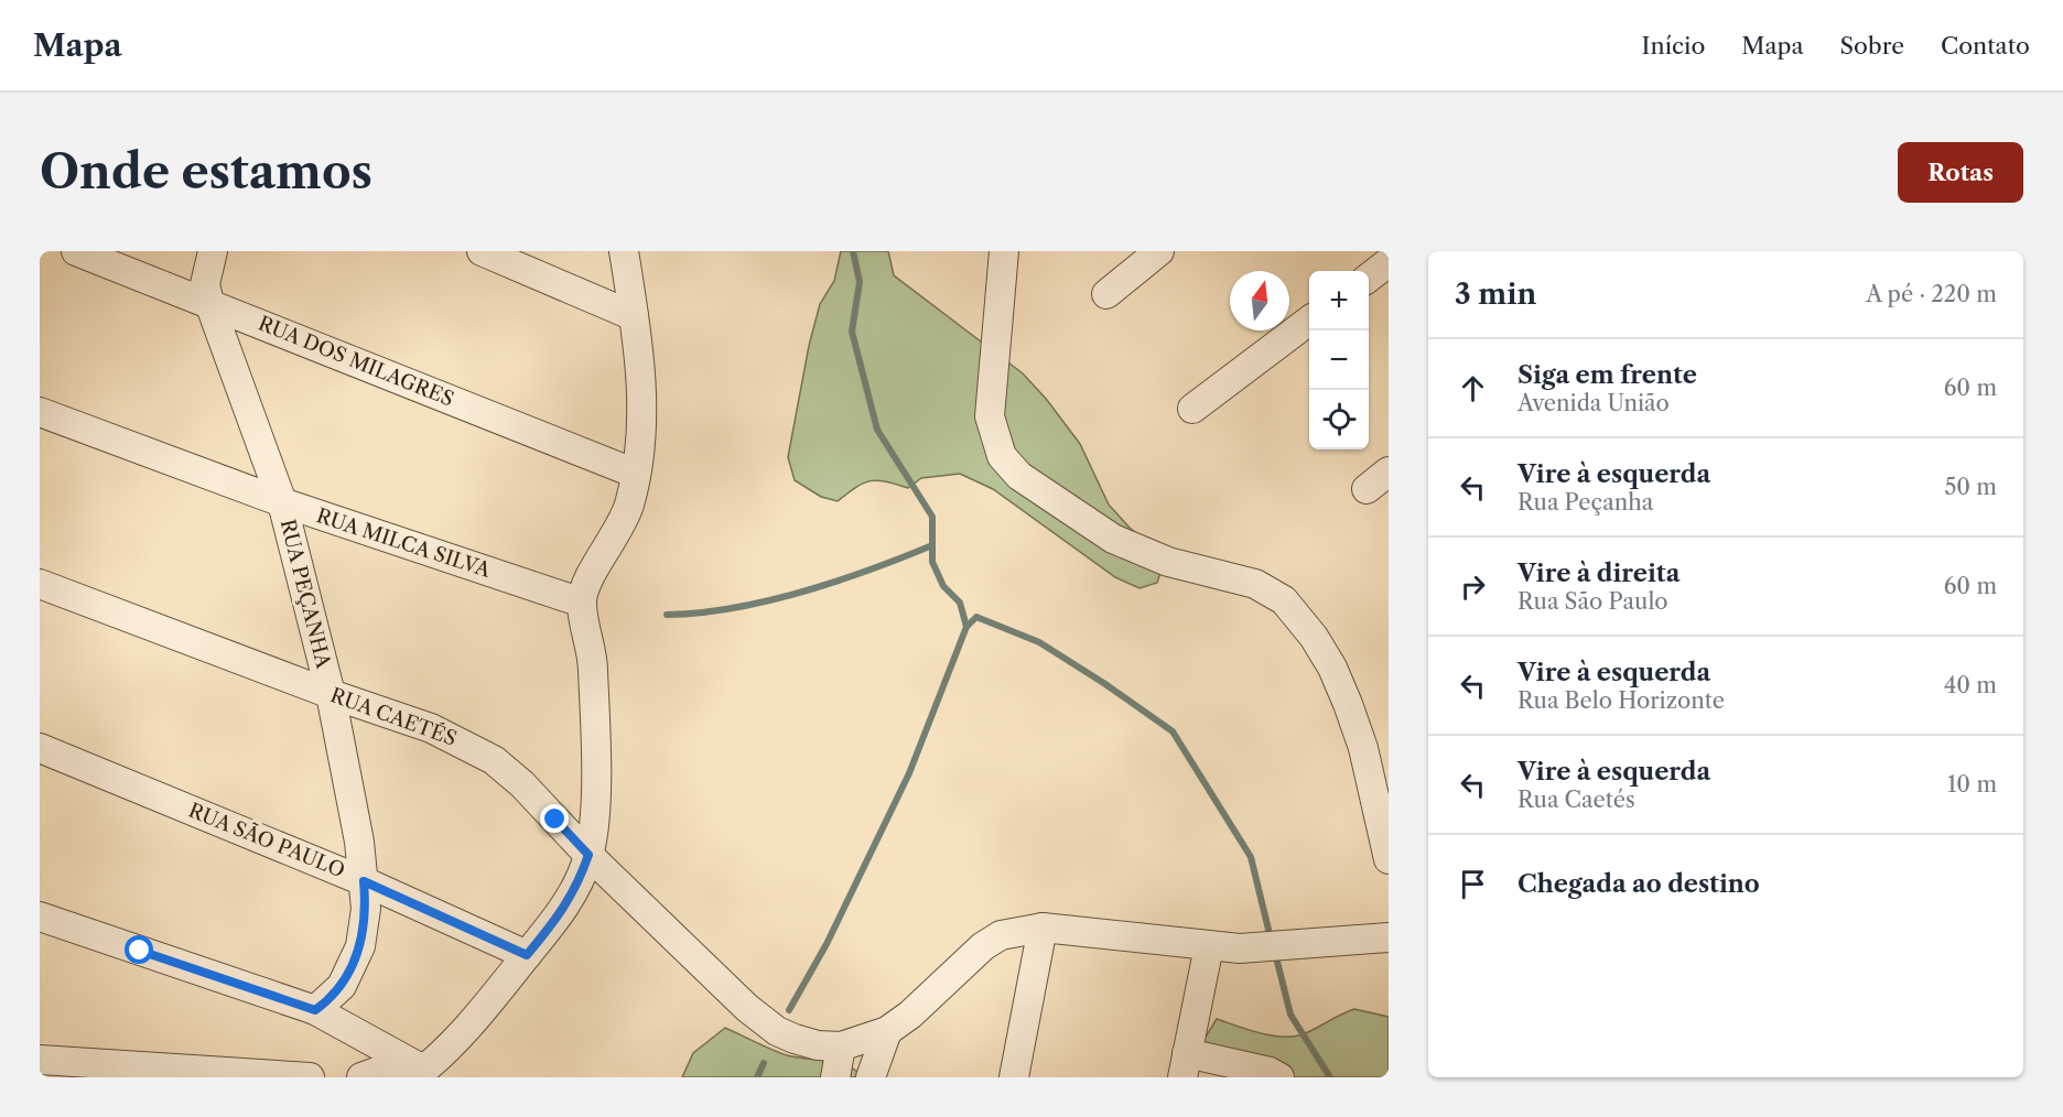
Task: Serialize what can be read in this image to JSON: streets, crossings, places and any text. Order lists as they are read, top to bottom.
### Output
{
  "streets": {
    "street": [
      "RUA DOS MILAGRES",
      "RUA MILCA SILVA",
      "RUA PEÇANHA",
      "RUA CAETÉS",
      "RUA SÃO PAULO"
    ]
  },
  "crossings": [
    ["RUA DOS MILAGRES", "RUA PEÇANHA"],
    ["RUA MILCA SILVA", "RUA PEÇANHA"],
    ["RUA PEÇANHA", "RUA CAETÉS"],
    ["RUA PEÇANHA", "RUA SÃO PAULO"]
  ],
  "north": "top",
  "page": {
    "header": "Mapa",
    "nav": [
      "Início",
      "Mapa",
      "Sobre",
      "Contato"
    ],
    "buttons": "Rotas",
    "title": "Onde estamos",
    "heading": ["3 min", "A pé · 220 m"],
    "map_buttons": ["+", "−"],
    "list": [
      ["Siga em frente", "Avenida União", "60 m"],
      ["Vire à esquerda", "Rua Peçanha", "50 m"],
      ["Vire à direita", "Rua São Paulo", "60 m"],
      ["Vire à esquerda", "Rua Belo Horizonte", "40 m"],
      ["Vire à esquerda", "Rua Caetés", "10 m"],
      "Chegada ao destino"
    ]
  }
}
